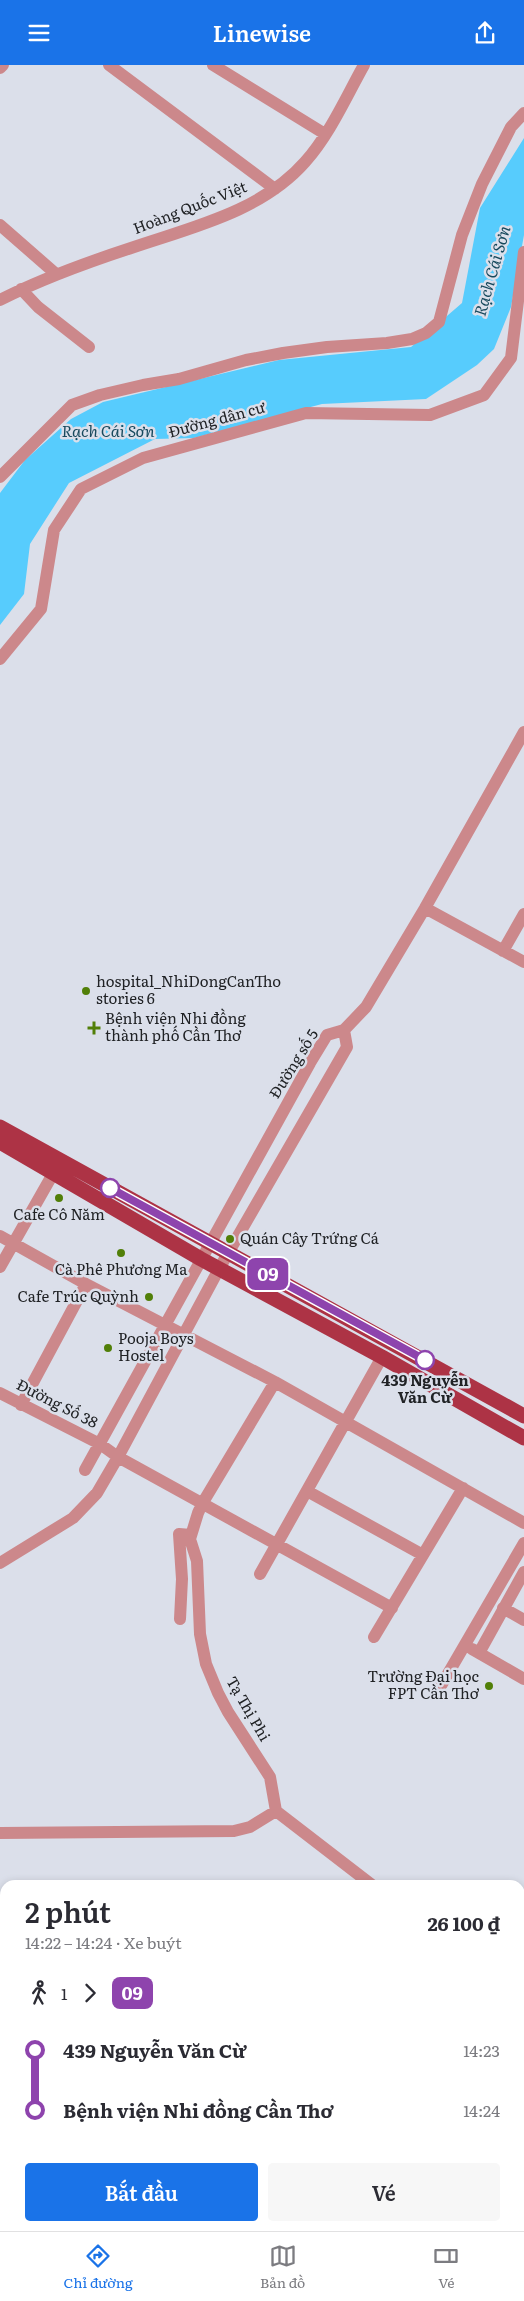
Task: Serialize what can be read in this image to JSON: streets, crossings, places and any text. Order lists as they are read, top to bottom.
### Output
{
  "streets": {
    "street": [
      "Hoàng Quốc Việt",
      "Đường dân cư",
      "Đường số 5",
      "Đường Số 38",
      "Tạ Thị Phi"
    ]
  },
  "crossings": [
    ["Đường số 5", "Đường Số 38"]
  ],
  "water": ["Rạch Cái Sơn"],
  "places": {
    "other": [
      "hospital_NhiDongCanTho stories 6",
      "Cafe Cô Năm",
      "Quán Cây Trứng Cá",
      "Cà Phê Phương Ma",
      "Cafe Trúc Quỳnh",
      "Pooja Boys Hostel",
      "439 Nguyễn Văn Cừ",
      "Trường Đại học FPT Cần Thơ"
    ],
    "health": ["Bệnh viện Nhi đồng thành phố Cần Thơ"]
  },
  "lines": ["bus line 09"],
  "page": {
    "header": "Linewise",
    "on_map": "09",
    "heading": ["2 phút", "14:22 – 14:24 · Xe buýt", "26 100 ₫"],
    "legs": ["1", "09"],
    "list": [
      {
        "name": "439 Nguyễn Văn Cừ",
        "value": "14:23"
      },
      {
        "name": "Bệnh viện Nhi đồng Cần Thơ",
        "value": "14:24"
      }
    ],
    "buttons": ["Bắt đầu", "Vé"],
    "tabs": ["Chỉ đường", "Bản đồ", "Vé"]
  }
}
